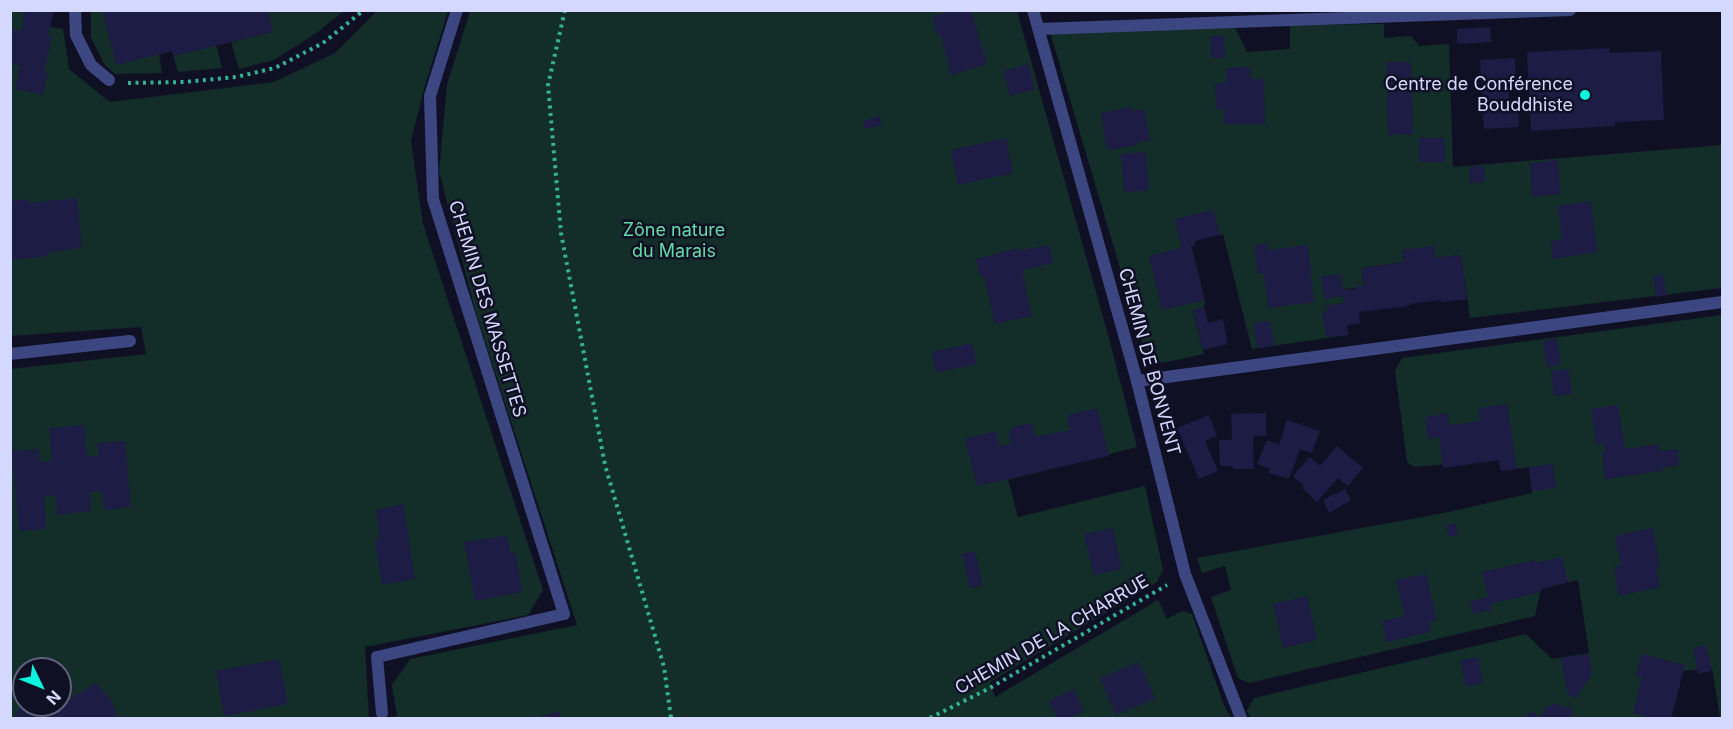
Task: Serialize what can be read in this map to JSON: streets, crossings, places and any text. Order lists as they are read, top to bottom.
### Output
{
  "streets": {
    "street": ["CHEMIN DES MASSETTES", "CHEMIN DE BONVENT"],
    "path": ["CHEMIN DE LA CHARRUE"]
  },
  "crossings": [
    ["CHEMIN DE BONVENT", "CHEMIN DE LA CHARRUE"]
  ],
  "parks": ["Zône nature du Marais"],
  "places": ["Centre de Conférence Bouddhiste"],
  "north": "bottom right"
}
